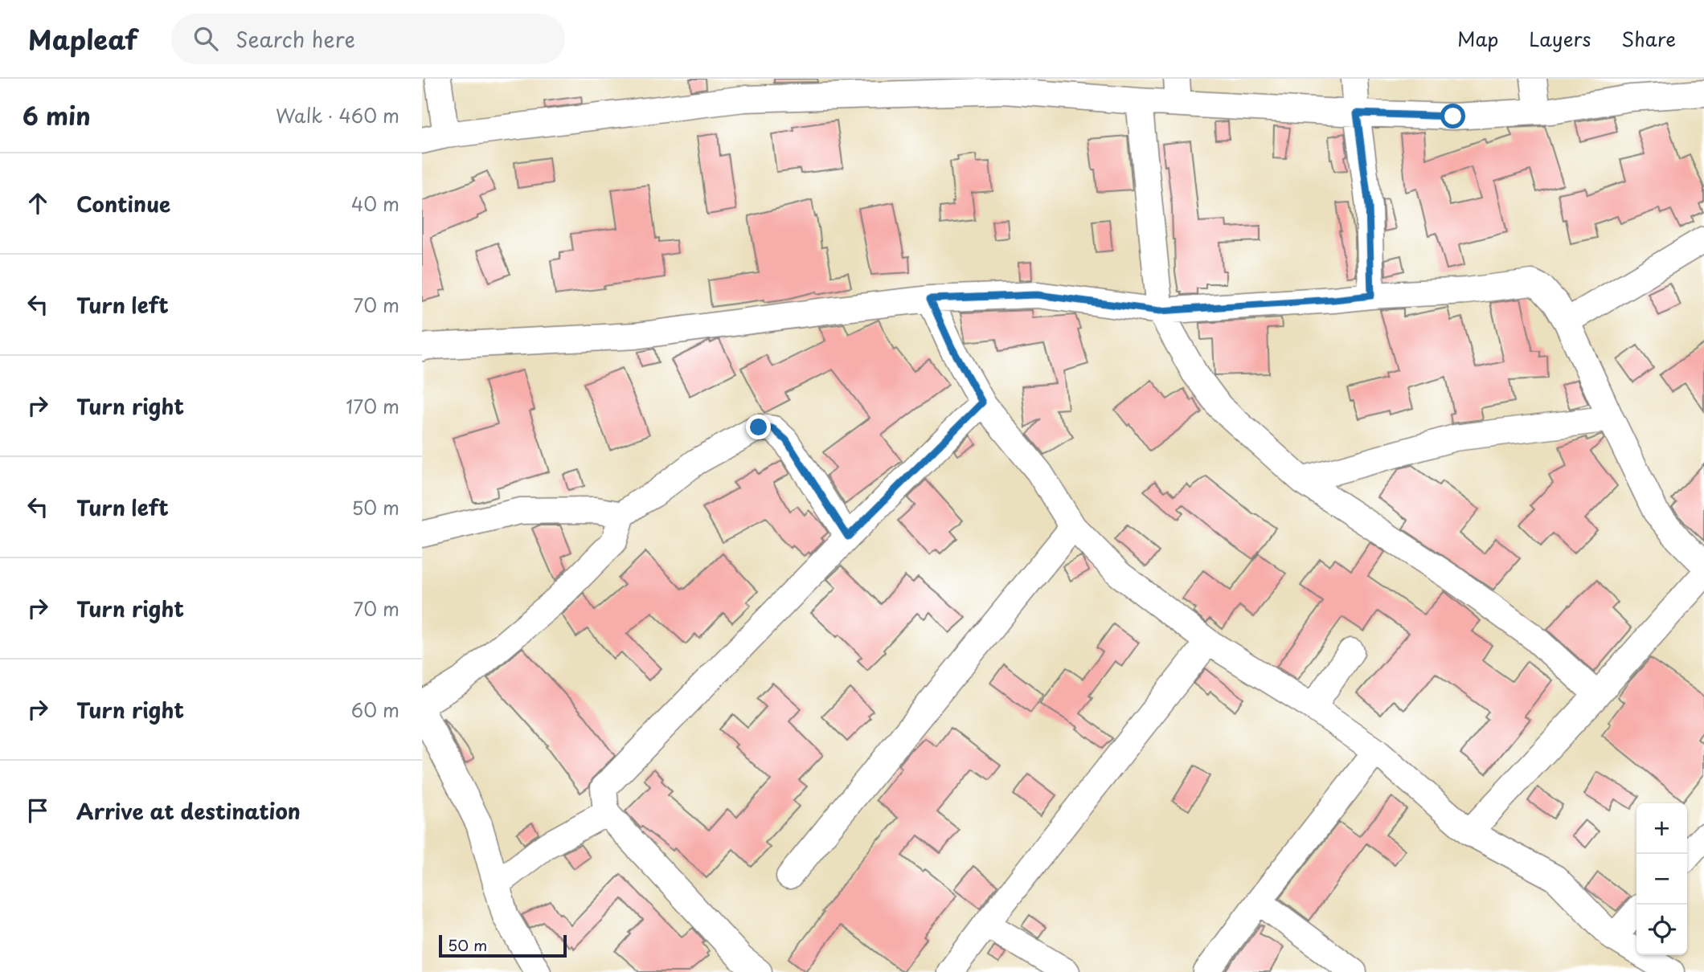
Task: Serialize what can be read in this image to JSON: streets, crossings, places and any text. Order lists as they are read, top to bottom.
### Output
{
  "scale_bar": "50 m",
  "page": {
    "header": "Mapleaf",
    "search": "Search here",
    "nav": ["Map", "Layers", "Share"],
    "heading": ["6 min", "Walk · 460 m"],
    "list": [
      ["Continue", "40 m"],
      ["Turn left", "70 m"],
      ["Turn right", "170 m"],
      ["Turn left", "50 m"],
      ["Turn right", "70 m"],
      ["Turn right", "60 m"],
      "Arrive at destination"
    ],
    "map_buttons": ["+", "−"],
    "scale": "50 m"
  }
}
